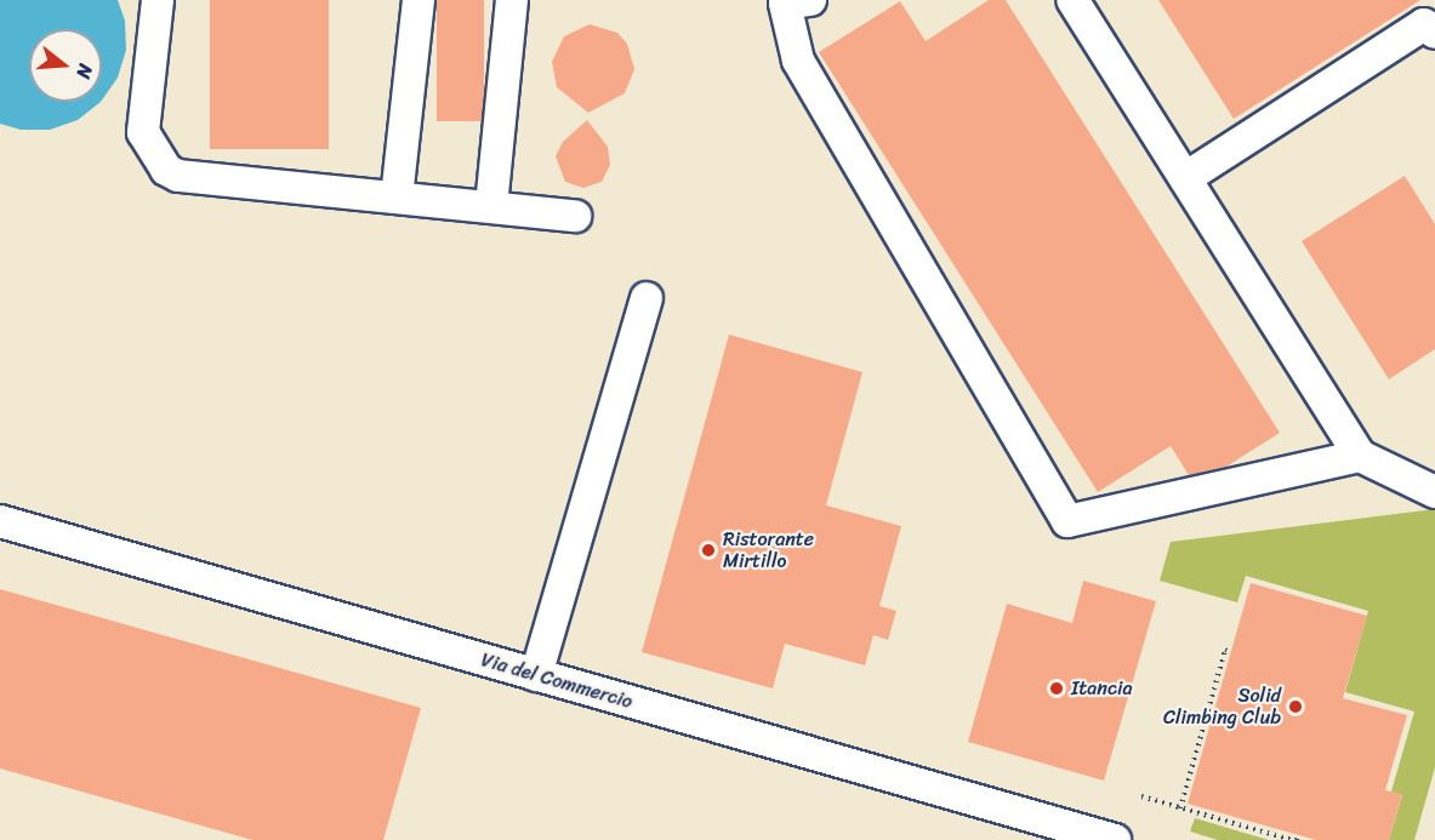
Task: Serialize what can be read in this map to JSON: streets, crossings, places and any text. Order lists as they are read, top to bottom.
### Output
{
  "streets": {
    "street": ["Via del Commercio"]
  },
  "places": ["Ristorante Mirtillo", "Itancia", "Solid Climbing Club"],
  "north": "right"
}
